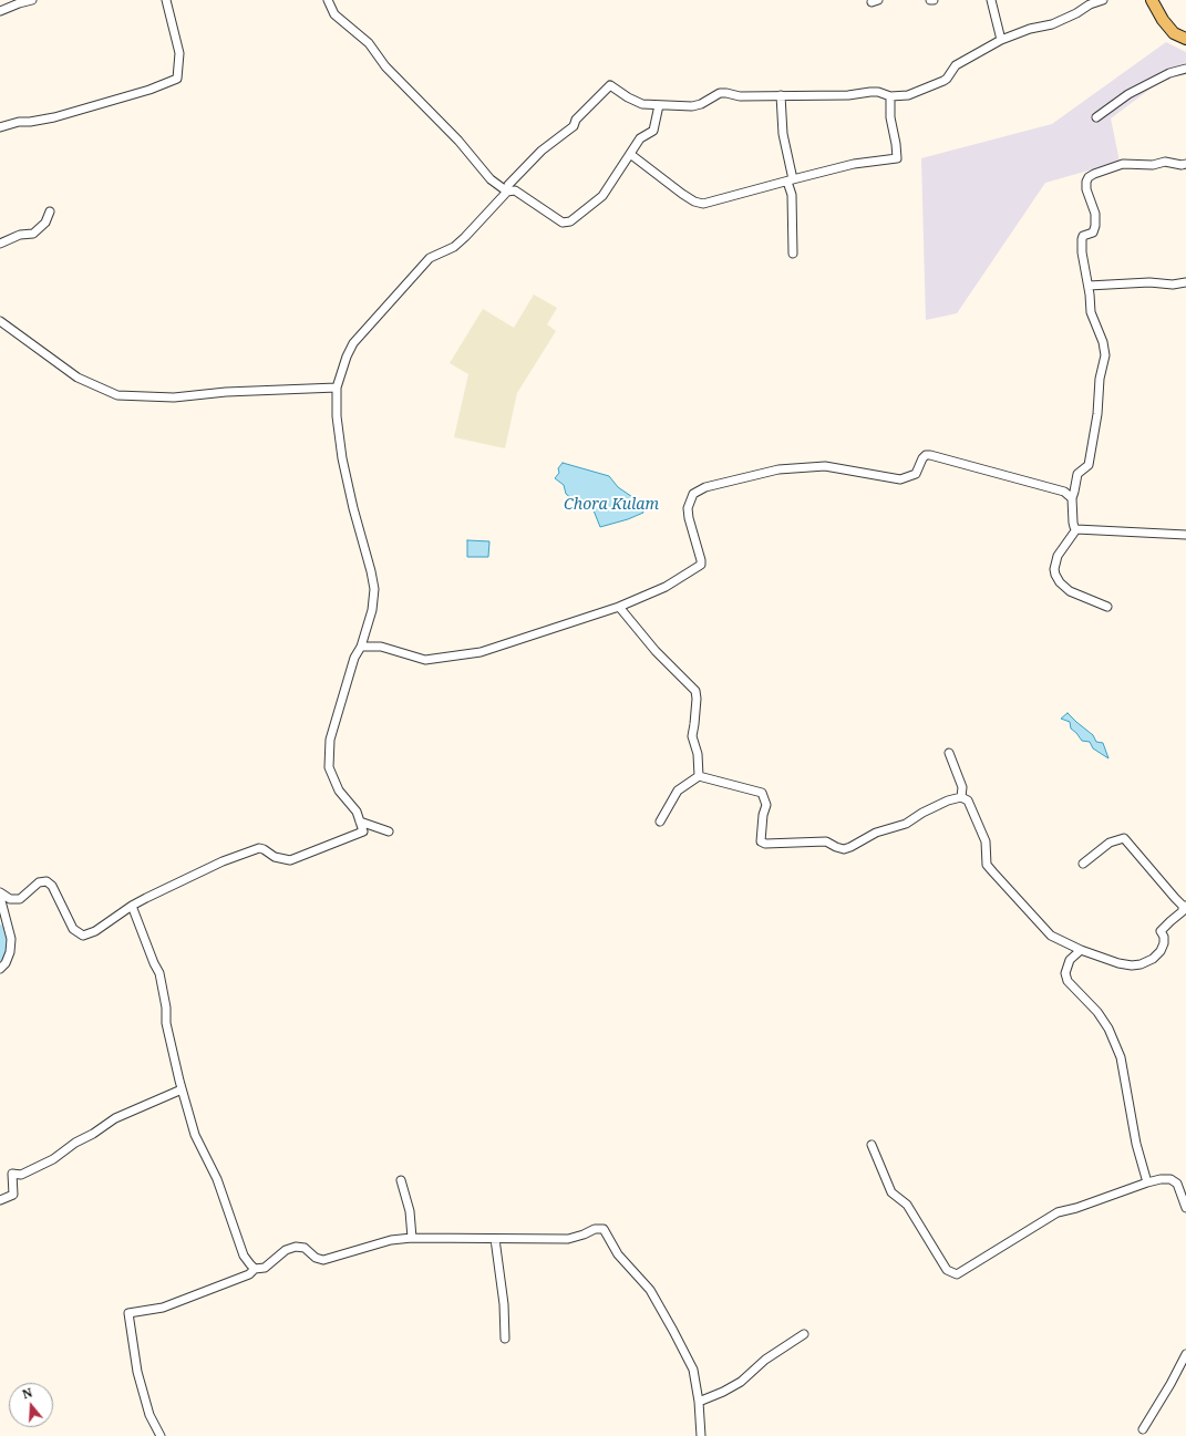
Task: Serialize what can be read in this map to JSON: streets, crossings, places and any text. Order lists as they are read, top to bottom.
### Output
{
  "water": ["Chora Kulam"],
  "north": "top"
}
